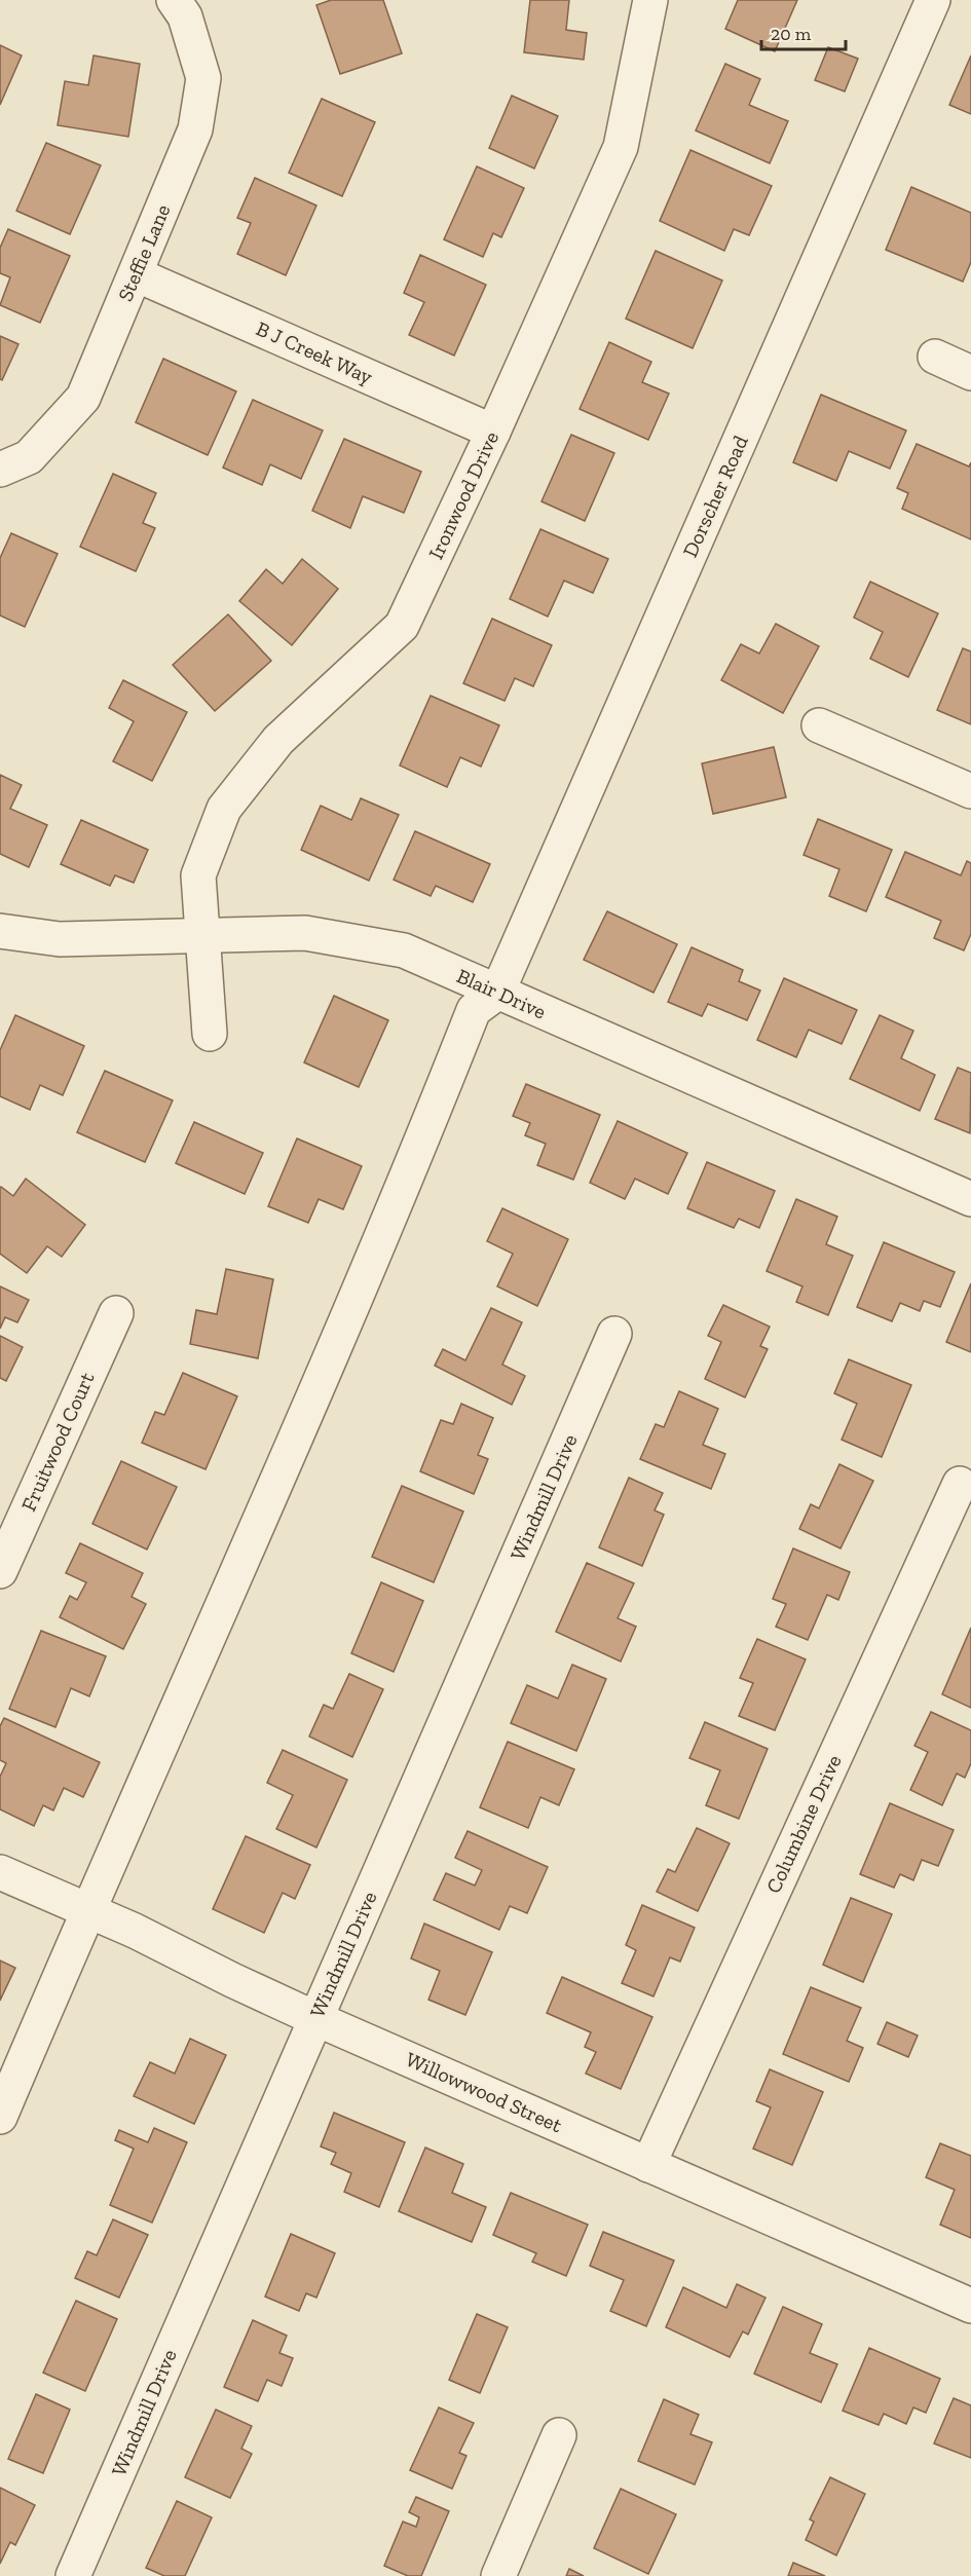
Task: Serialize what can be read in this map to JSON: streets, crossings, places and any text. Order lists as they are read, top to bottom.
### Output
{
  "streets": {
    "street": [
      "Steffie Lane",
      "B J Creek Way",
      "Ironwood Drive",
      "Dorscher Road",
      "Blair Drive",
      "Fruitwood Court",
      "Windmill Drive",
      "Columbine Drive",
      "Willowwood Street"
    ]
  },
  "crossings": [
    ["Steffie Lane", "B J Creek Way"],
    ["B J Creek Way", "Ironwood Drive"],
    ["Ironwood Drive", "Blair Drive"],
    ["Dorscher Road", "Blair Drive"],
    ["Windmill Drive", "Willowwood Street"],
    ["Columbine Drive", "Willowwood Street"]
  ],
  "scale_bar": "20 m"
}
